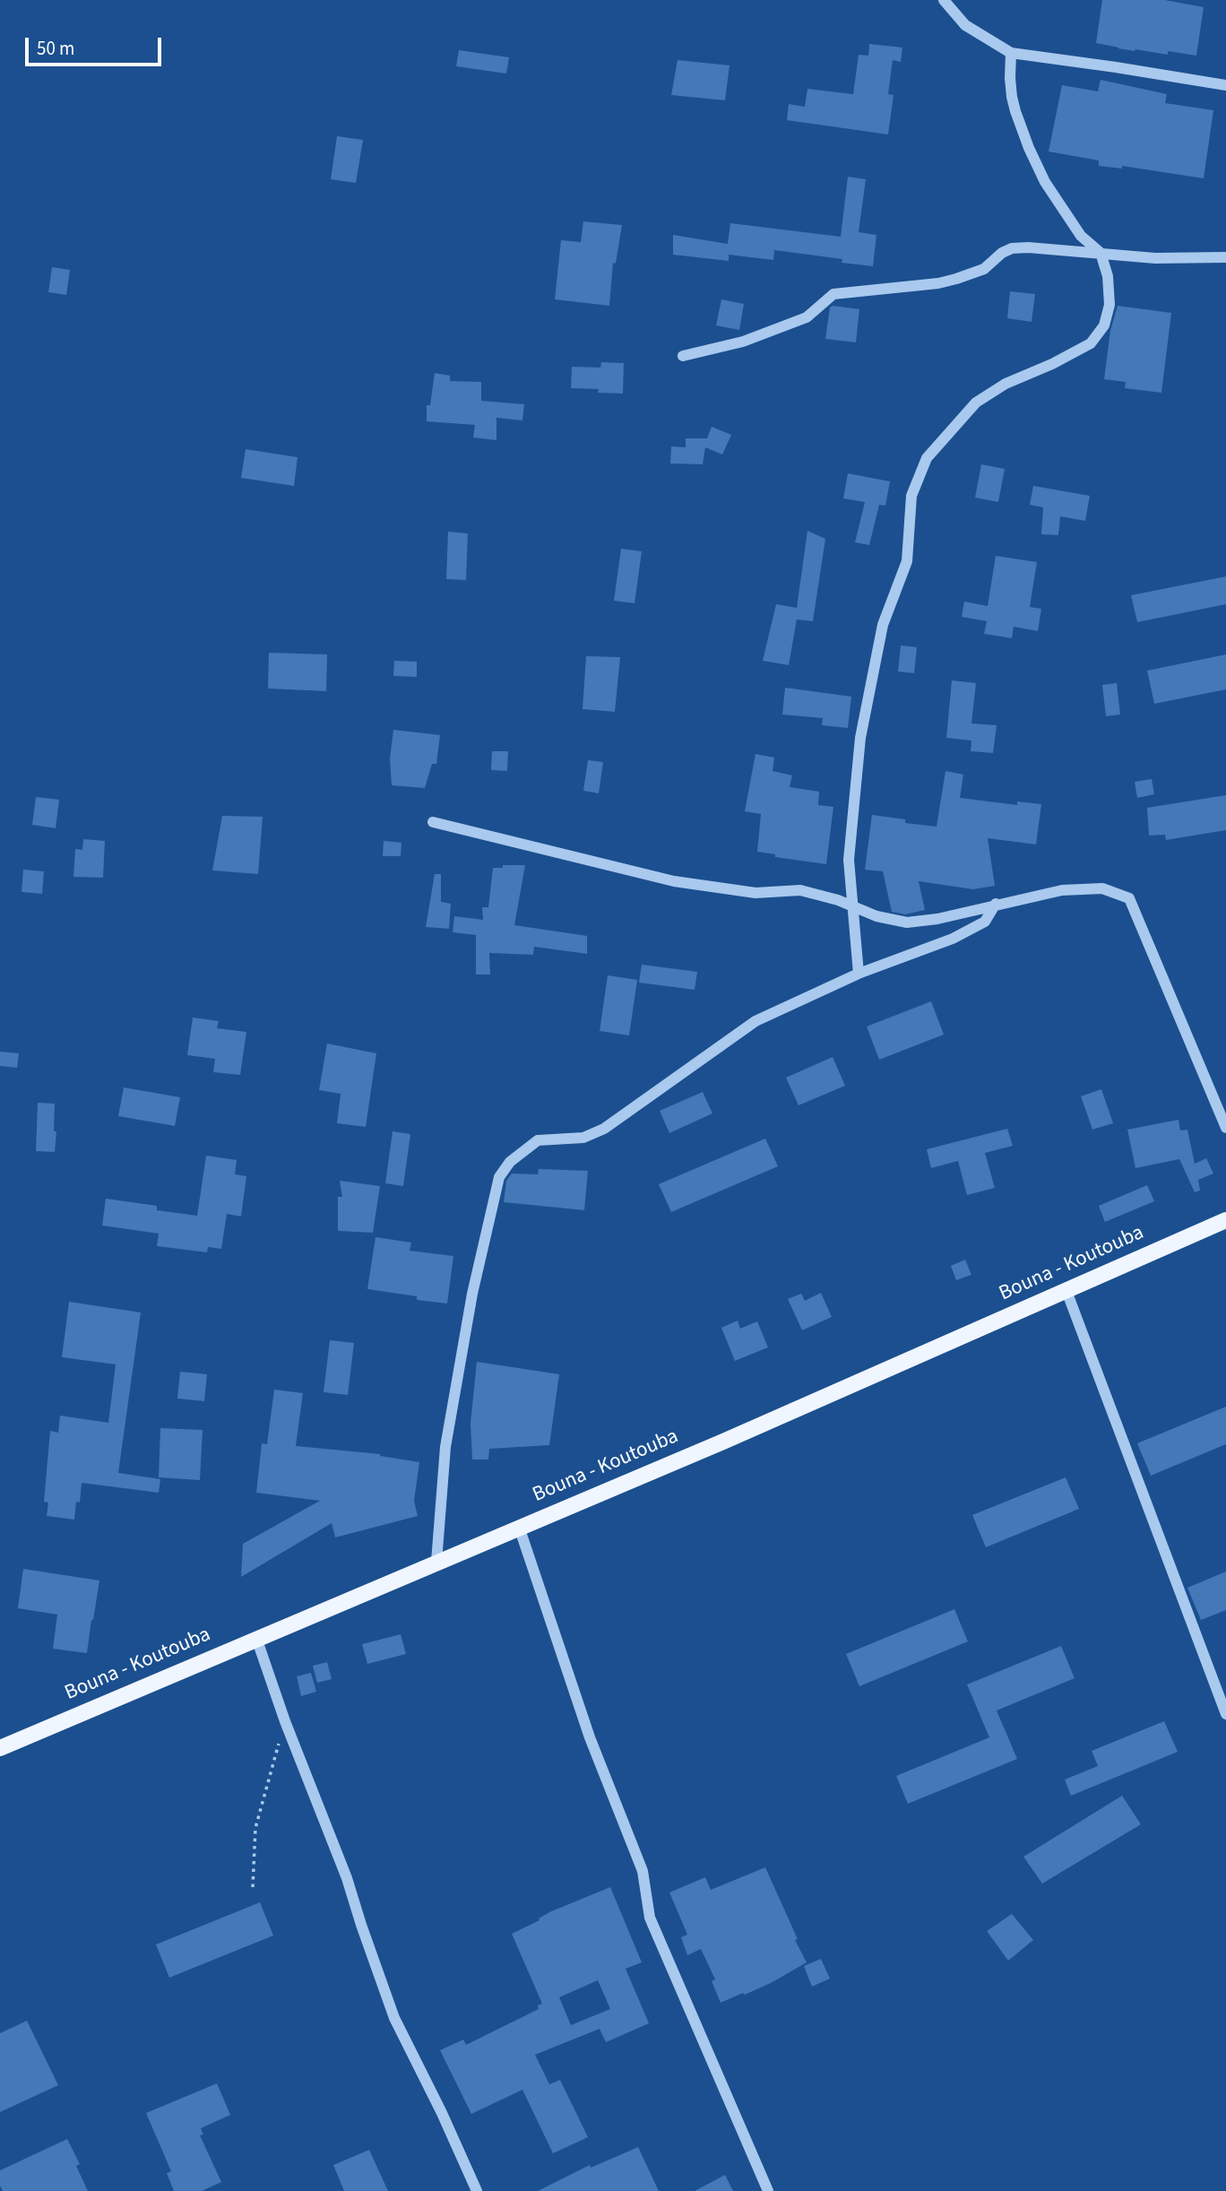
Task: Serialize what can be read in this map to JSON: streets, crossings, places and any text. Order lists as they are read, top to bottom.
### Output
{
  "streets": {
    "main road": ["Bouna - Koutouba"]
  },
  "scale_bar": "50 m"
}
